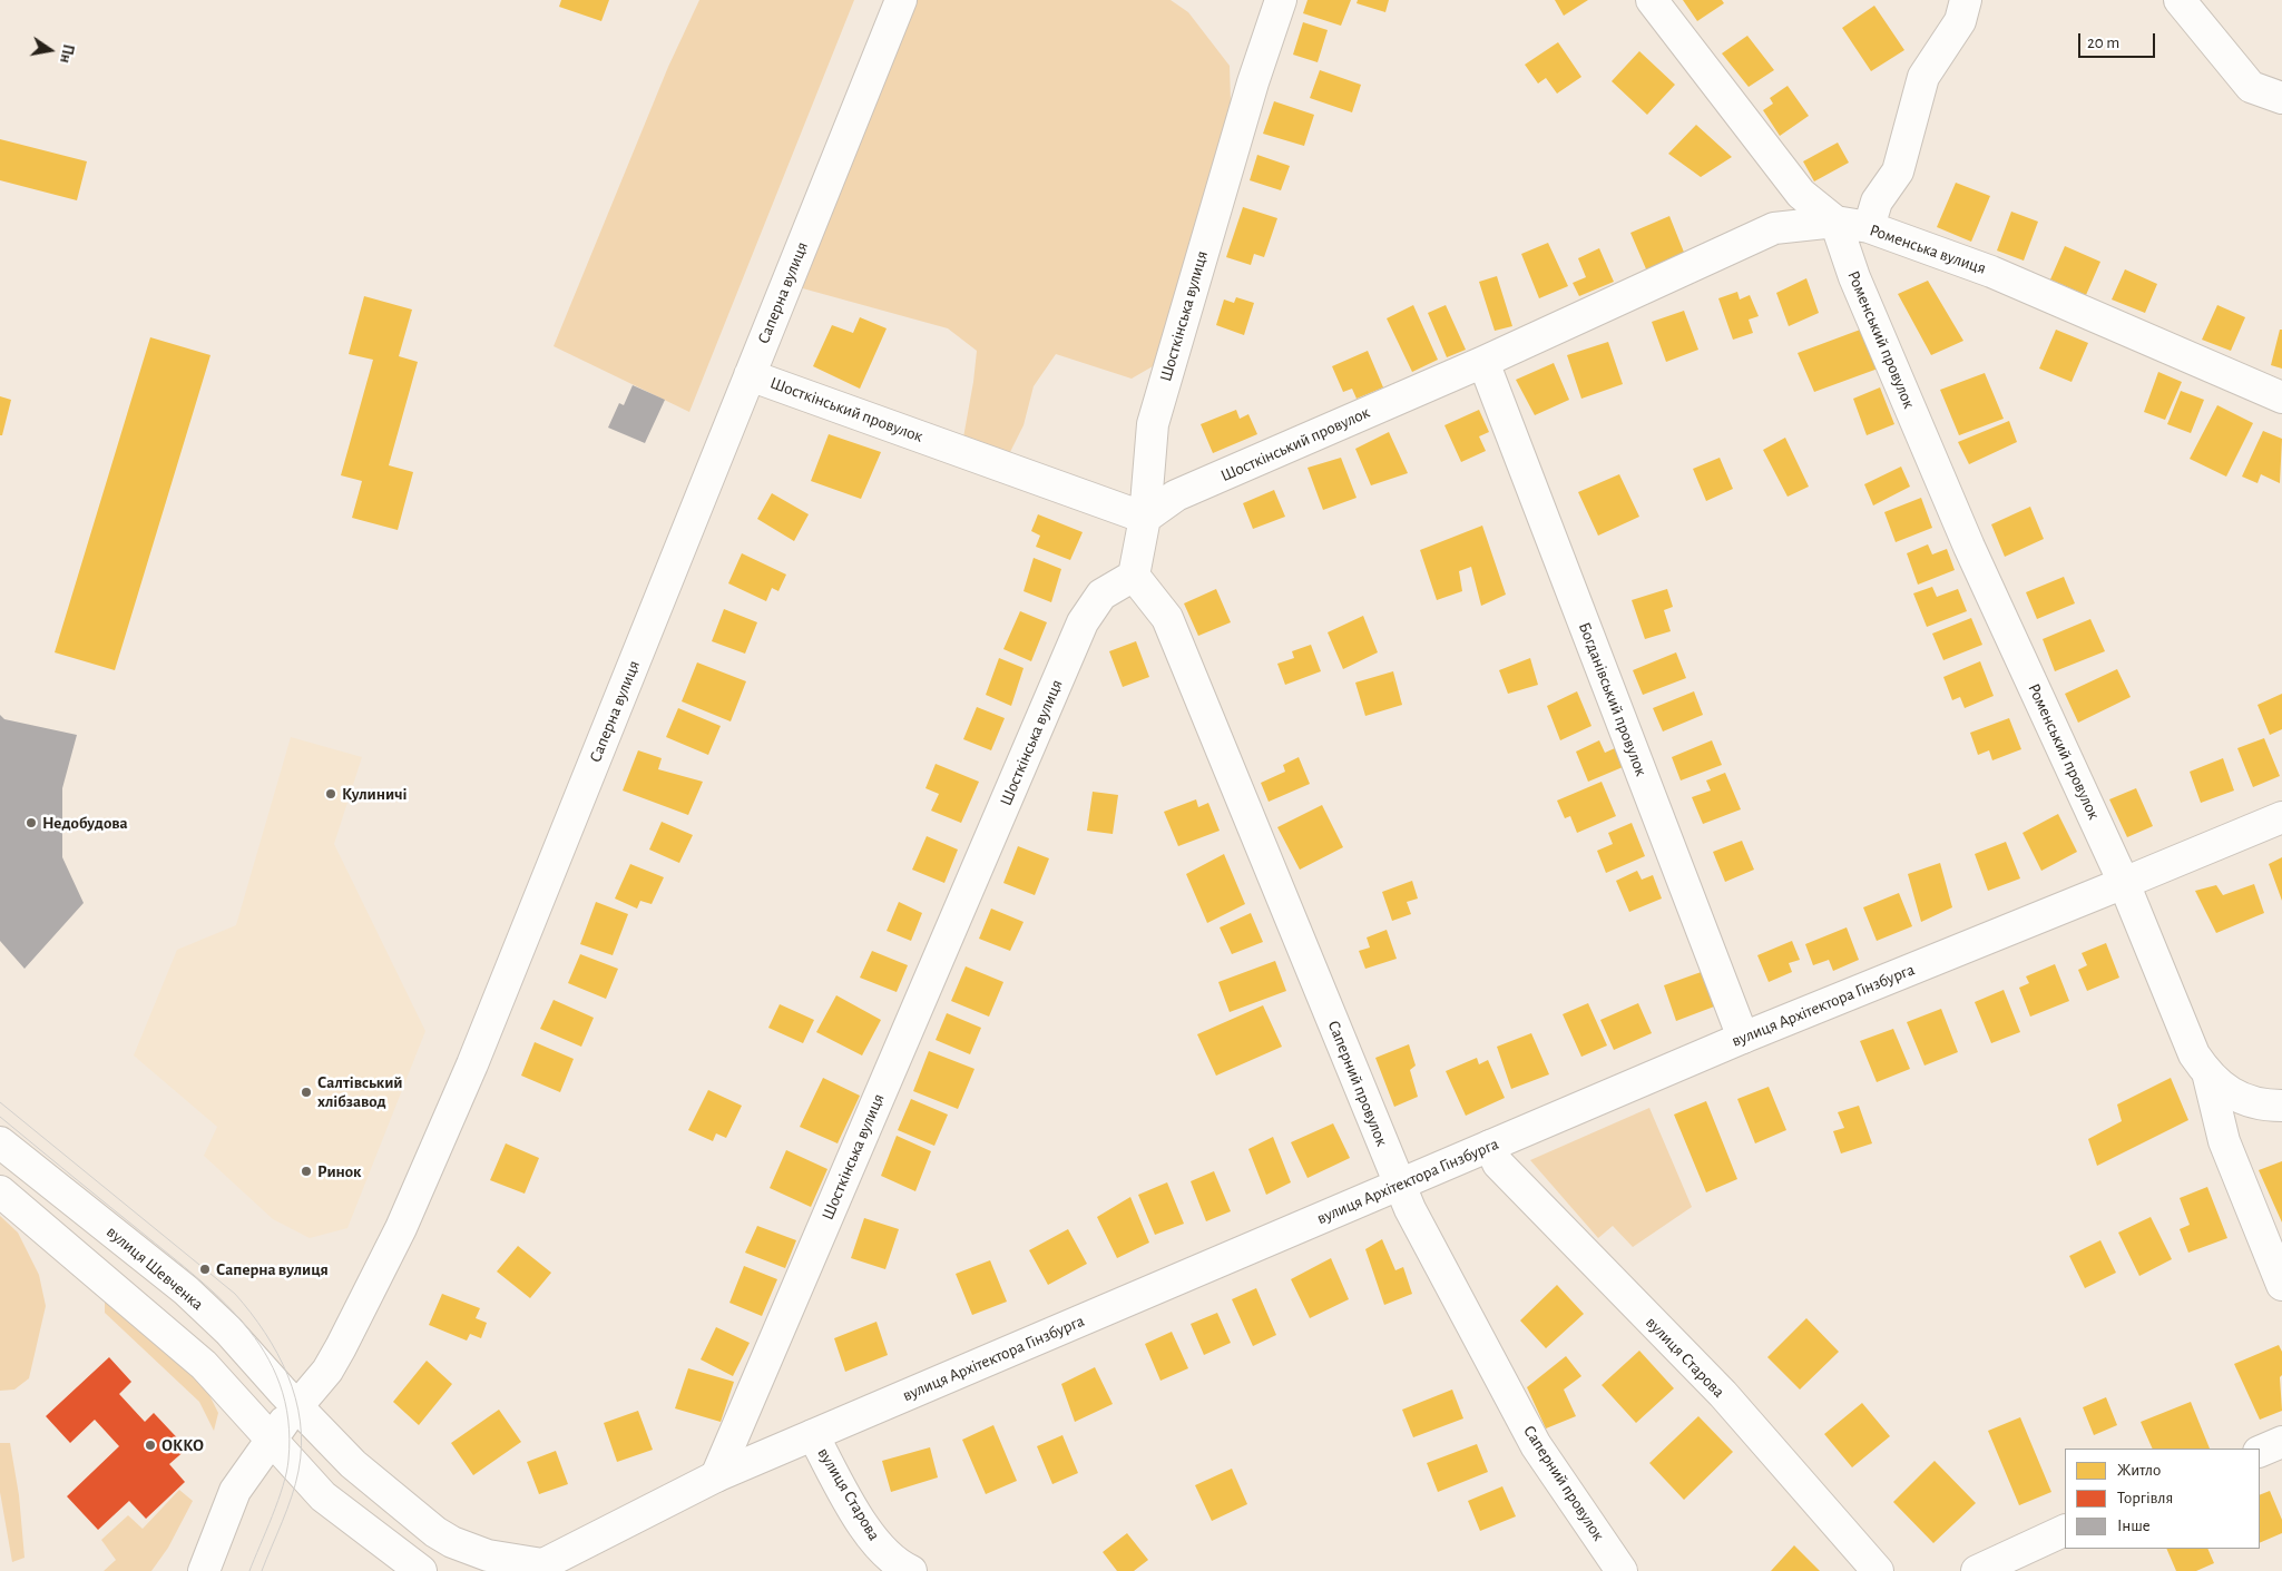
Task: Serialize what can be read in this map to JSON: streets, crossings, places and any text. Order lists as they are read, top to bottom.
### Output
{
  "streets": {
    "street": [
      "Роменська вулиця",
      "Саперна вулиця",
      "Шосткінська вулиця",
      "Роменський провулок",
      "Шосткінський провулок",
      "Богданівський провулок",
      "вулиця Архітектора Гінзбурга",
      "Саперний провулок",
      "вулиця Шевченка",
      "вулиця Старова"
    ]
  },
  "crossings": [
    ["Роменська вулиця", "Роменський провулок"],
    ["Роменська вулиця", "Шосткінський провулок"],
    ["Саперна вулиця", "Шосткінський провулок"],
    ["Саперна вулиця", "вулиця Шевченка"],
    ["Шосткінська вулиця", "Шосткінський провулок"],
    ["Шосткінська вулиця", "вулиця Архітектора Гінзбурга"],
    ["Шосткінська вулиця", "Саперний провулок"],
    ["Роменський провулок", "Шосткінський провулок"],
    ["Роменський провулок", "вулиця Архітектора Гінзбурга"],
    ["Шосткінський провулок", "Богданівський провулок"],
    ["Богданівський провулок", "вулиця Архітектора Гінзбурга"],
    ["вулиця Архітектора Гінзбурга", "Саперний провулок"],
    ["вулиця Архітектора Гінзбурга", "вулиця Шевченка"],
    ["вулиця Архітектора Гінзбурга", "вулиця Старова"]
  ],
  "places": [
    "Кулиничі",
    "Недобудова",
    "Салтівський хлібзавод",
    "Ринок",
    "Саперна вулиця",
    "ОККО"
  ],
  "legend": ["Житло", "Торгівля", "Інше"],
  "scale_bar": "20 m",
  "north": "right"
}
